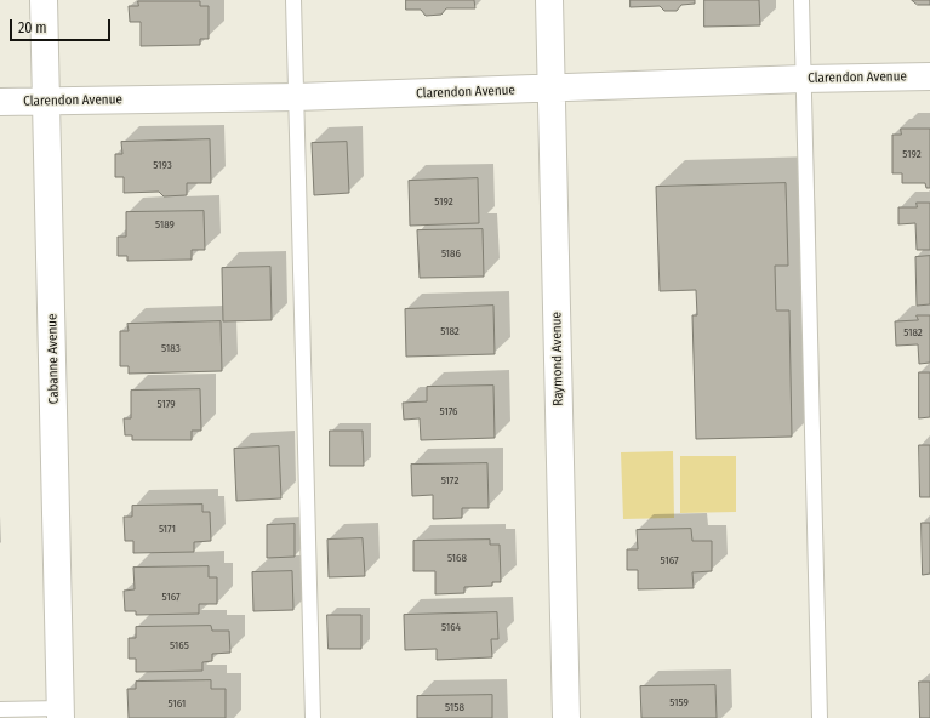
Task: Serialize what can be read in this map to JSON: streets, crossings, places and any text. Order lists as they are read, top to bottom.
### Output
{
  "streets": {
    "street": ["Clarendon Avenue", "Cabanne Avenue", "Raymond Avenue"]
  },
  "crossings": [
    ["Clarendon Avenue", "Cabanne Avenue"],
    ["Clarendon Avenue", "Raymond Avenue"]
  ],
  "house_numbers": [
    "5192",
    "5193",
    "5192",
    "5189",
    "5186",
    "5182",
    "5182",
    "5183",
    "5179",
    "5176",
    "5172",
    "5171",
    "5168",
    "5167",
    "5167",
    "5164",
    "5165",
    "5159",
    "5161",
    "5158"
  ],
  "scale_bar": "20 m"
}
